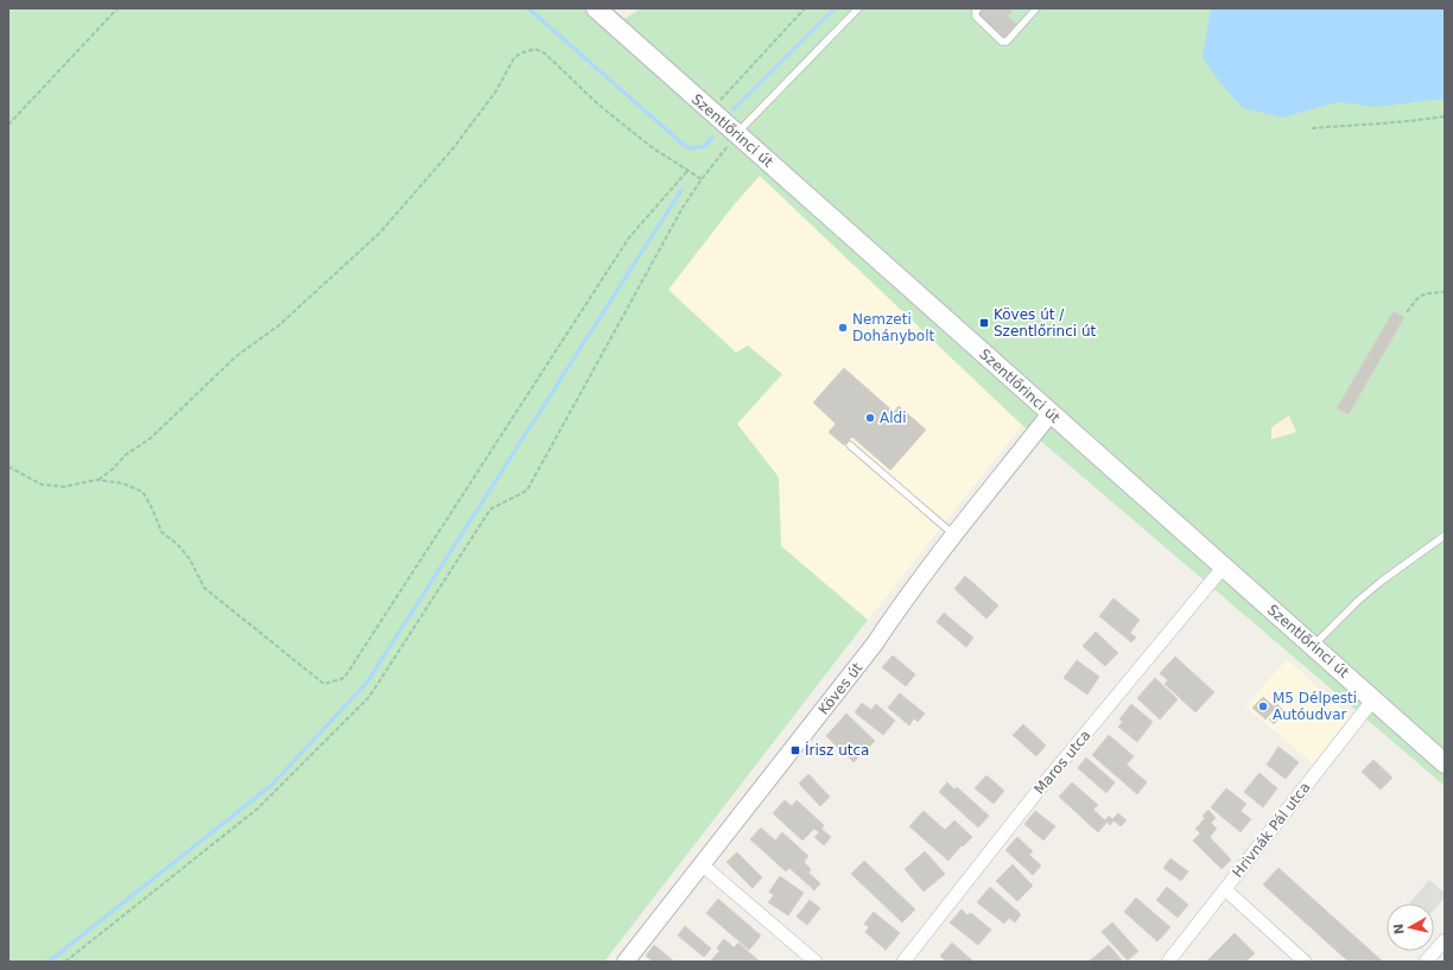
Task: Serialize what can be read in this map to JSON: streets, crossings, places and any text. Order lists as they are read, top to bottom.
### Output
{
  "streets": {
    "main road": ["Szentlőrinci út"],
    "street": ["Köves út", "Maros utca", "Hrivnák Pál utca"]
  },
  "crossings": [
    ["Szentlőrinci út", "Köves út"],
    ["Szentlőrinci út", "Maros utca"],
    ["Szentlőrinci út", "Hrivnák Pál utca"]
  ],
  "places": {
    "transit": ["Köves út / Szentlőrinci út", "Írisz utca"],
    "other": ["Nemzeti Dohánybolt", "Aldi", "M5 Délpesti Autóudvar"]
  },
  "north": "left"
}
